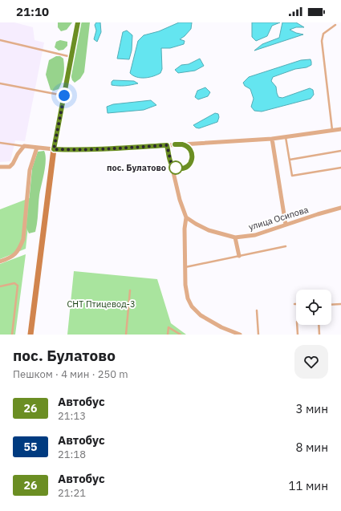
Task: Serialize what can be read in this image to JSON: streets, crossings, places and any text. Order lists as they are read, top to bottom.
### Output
{
  "streets": {
    "street": ["улица Осипова"]
  },
  "parks": ["СНТ Птицевод-3"],
  "places": ["пос. Булатово"],
  "lines": ["bus line 26"],
  "page": {
    "status": "21:10",
    "heading": ["пос. Булатово", "Пешком · 4 мин · 250 m"],
    "list": [
      {
        "mark": "26",
        "name": "Автобус",
        "note": "21:13",
        "value": "3 мин"
      },
      {
        "mark": "55",
        "name": "Автобус",
        "note": "21:18",
        "value": "8 мин"
      },
      {
        "mark": "26",
        "name": "Автобус",
        "note": "21:21",
        "value": "11 мин"
      }
    ]
  }
}
